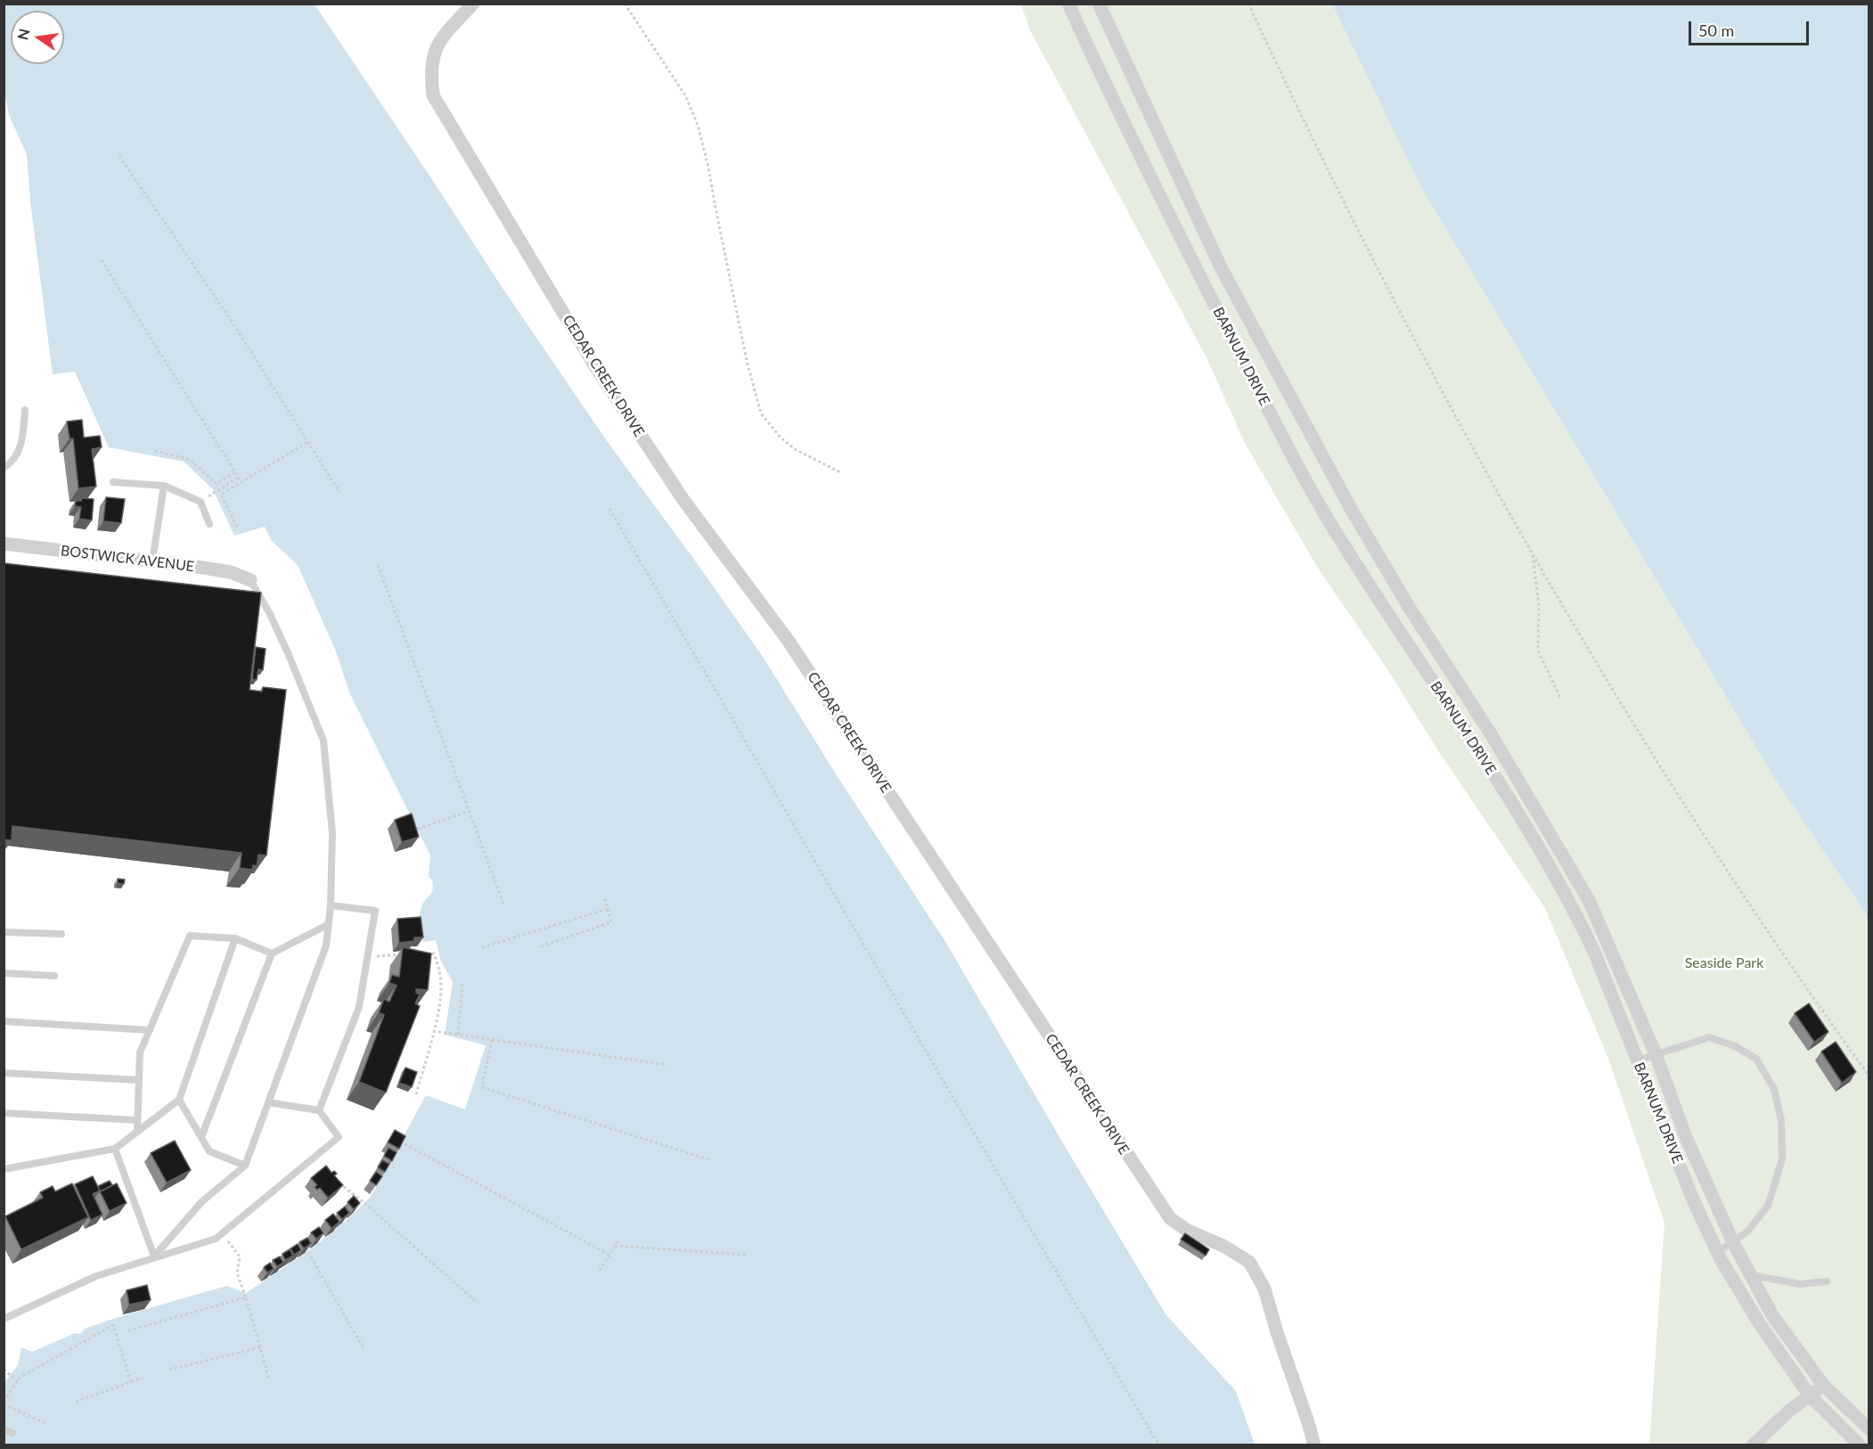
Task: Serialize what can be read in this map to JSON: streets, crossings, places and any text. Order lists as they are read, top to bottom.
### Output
{
  "streets": {
    "street": ["BARNUM DRIVE", "CEDAR CREEK DRIVE", "BOSTWICK AVENUE"]
  },
  "parks": ["Seaside Park"],
  "scale_bar": "50 m",
  "north": "left"
}
